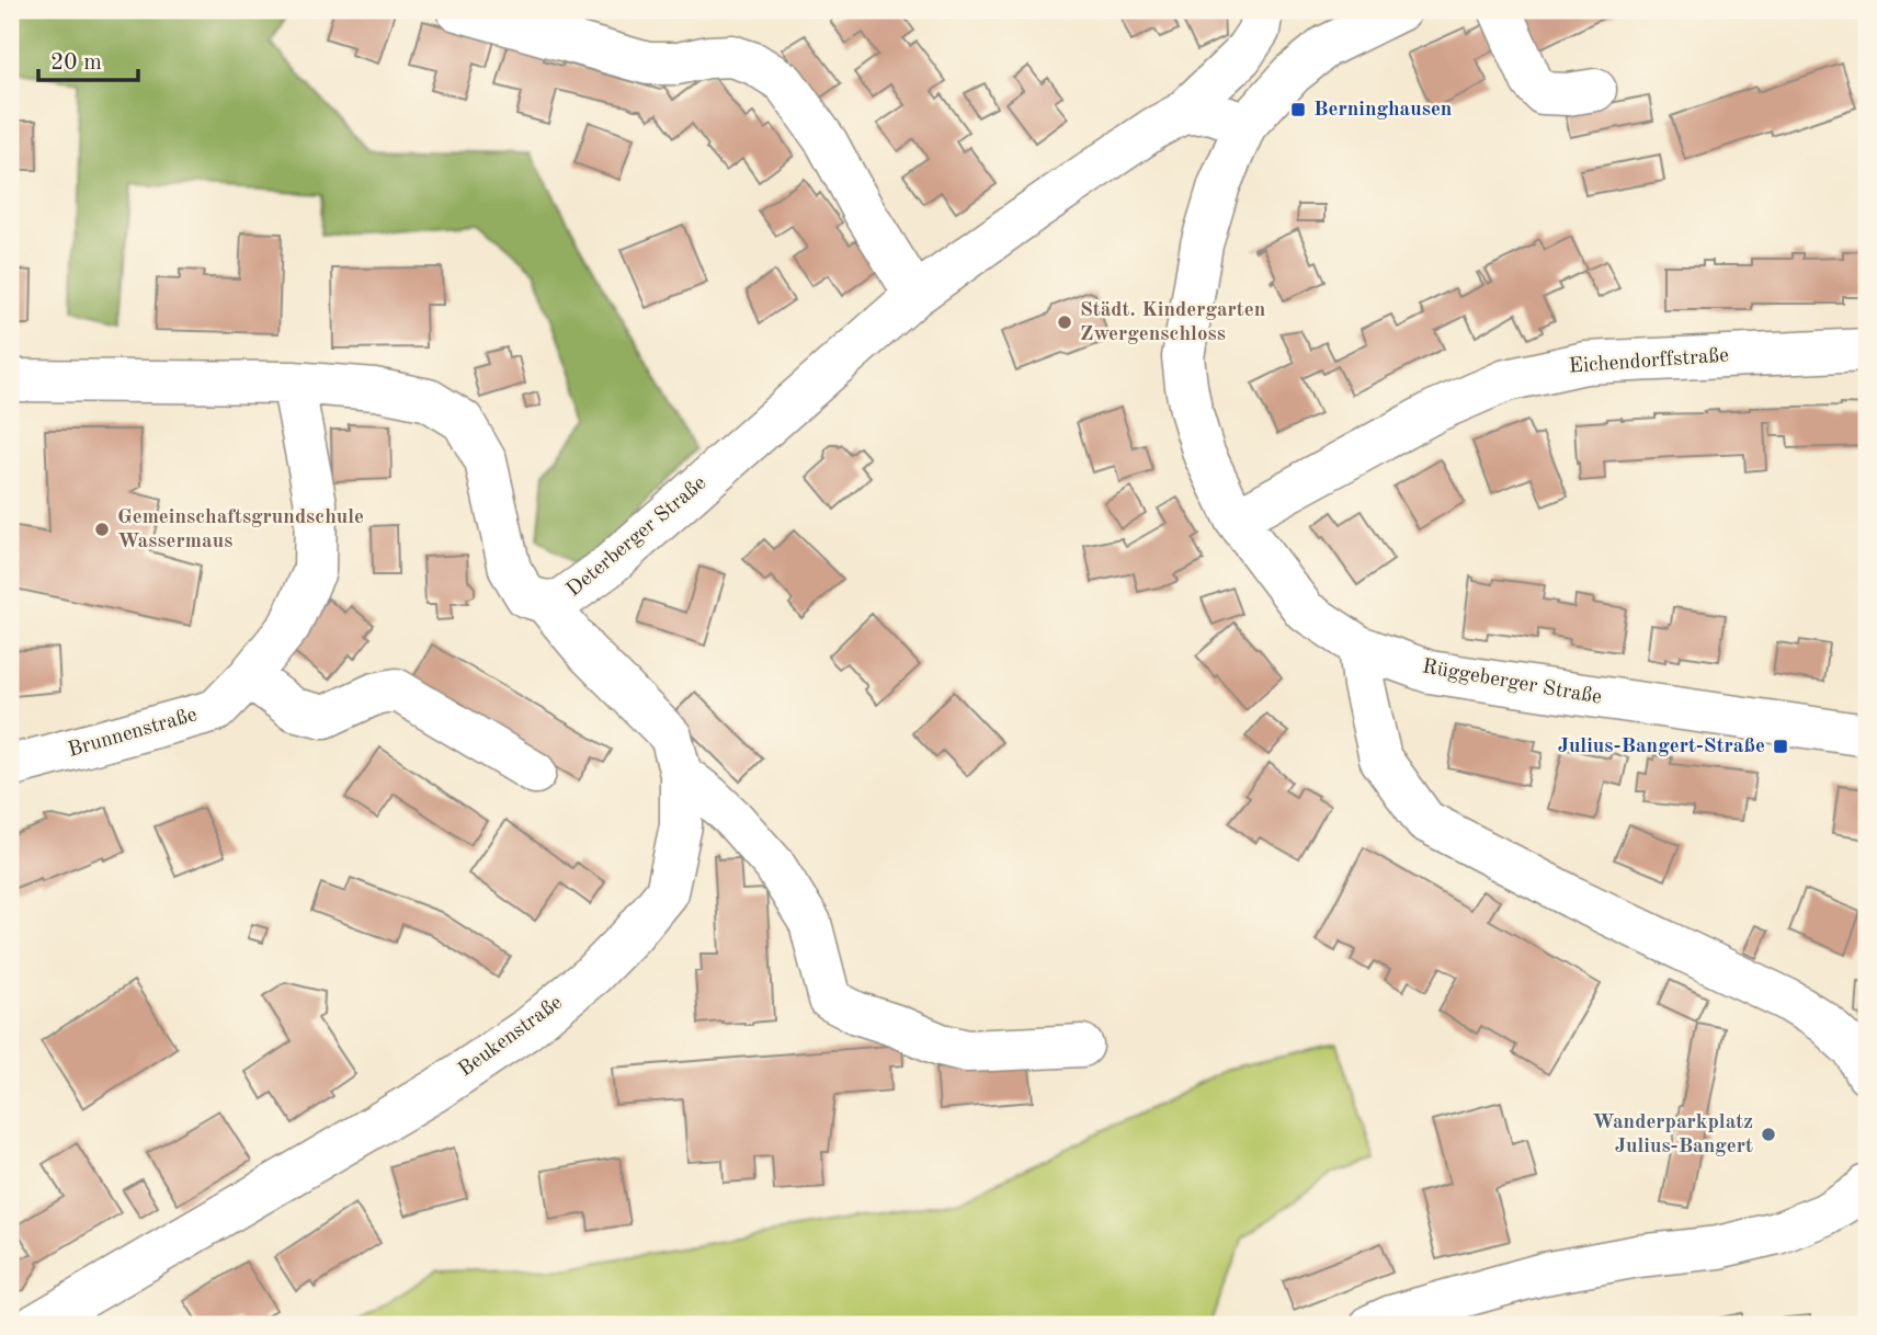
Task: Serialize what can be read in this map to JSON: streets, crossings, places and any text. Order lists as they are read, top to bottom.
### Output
{
  "streets": {
    "street": [
      "Eichendorffstraße",
      "Deterberger Straße",
      "Rüggeberger Straße",
      "Brunnenstraße",
      "Beukenstraße"
    ]
  },
  "crossings": [
    ["Eichendorffstraße", "Rüggeberger Straße"],
    ["Deterberger Straße", "Brunnenstraße"],
    ["Deterberger Straße", "Beukenstraße"]
  ],
  "places": {
    "transit": ["Berninghausen", "Julius-Bangert-Straße"],
    "other": ["Städt. Kindergarten Zwergenschloss", "Gemeinschaftsgrundschule Wassermaus", "Wanderparkplatz Julius-Bangert"]
  },
  "scale_bar": "20 m"
}
